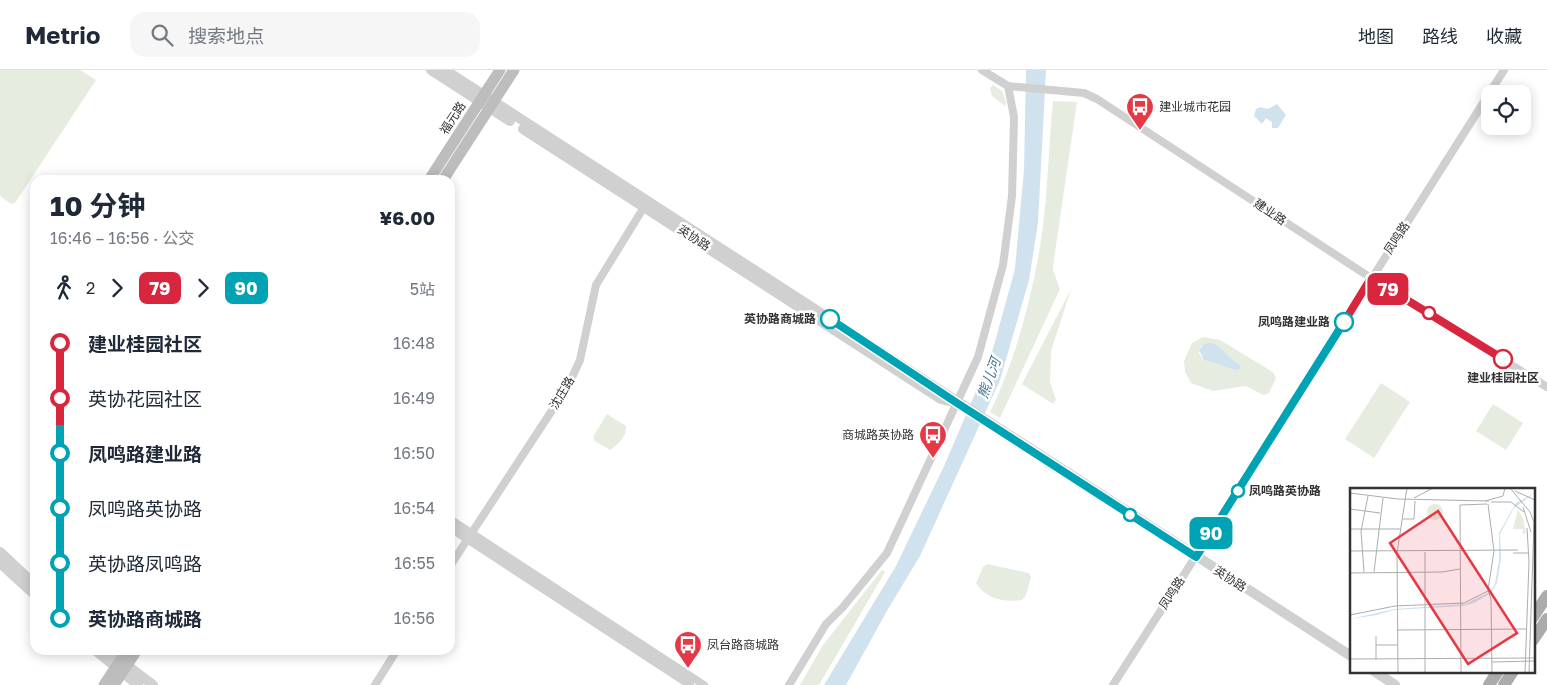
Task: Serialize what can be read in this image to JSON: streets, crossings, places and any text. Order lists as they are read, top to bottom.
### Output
{
  "streets": {
    "main road": ["福元路"],
    "street": [
      "建业路",
      "英协路",
      "凤鸣路",
      "沈庄路"
    ]
  },
  "crossings": [
    ["福元路", "英协路"],
    ["建业路", "凤鸣路"],
    ["英协路", "凤鸣路"],
    ["英协路", "沈庄路"]
  ],
  "water": ["熊儿河"],
  "places": {
    "bus stop": ["建业城市花园", "商城路英协路", "凤台路商城路"],
    "other": [
      "英协路商城路",
      "凤鸣路建业路",
      "建业桂园社区",
      "凤鸣路英协路"
    ]
  },
  "lines": ["bus line 79", "bus line 90"],
  "page": {
    "header": "Metrio",
    "search": "搜索地点",
    "nav": ["地图", "路线", "收藏"],
    "on_map": ["79", "90"],
    "heading": ["10 分钟", "16:46 – 16:56 · 公交", "¥6.00"],
    "legs": [
      "2",
      "79",
      "90",
      "5站"
    ],
    "list": [
      {
        "name": "建业桂园社区",
        "value": "16:48"
      },
      {
        "name": "英协花园社区",
        "value": "16:49"
      },
      {
        "name": "凤鸣路建业路",
        "value": "16:50"
      },
      {
        "name": "凤鸣路英协路",
        "value": "16:54"
      },
      {
        "name": "英协路凤鸣路",
        "value": "16:55"
      },
      {
        "name": "英协路商城路",
        "value": "16:56"
      }
    ]
  }
}
